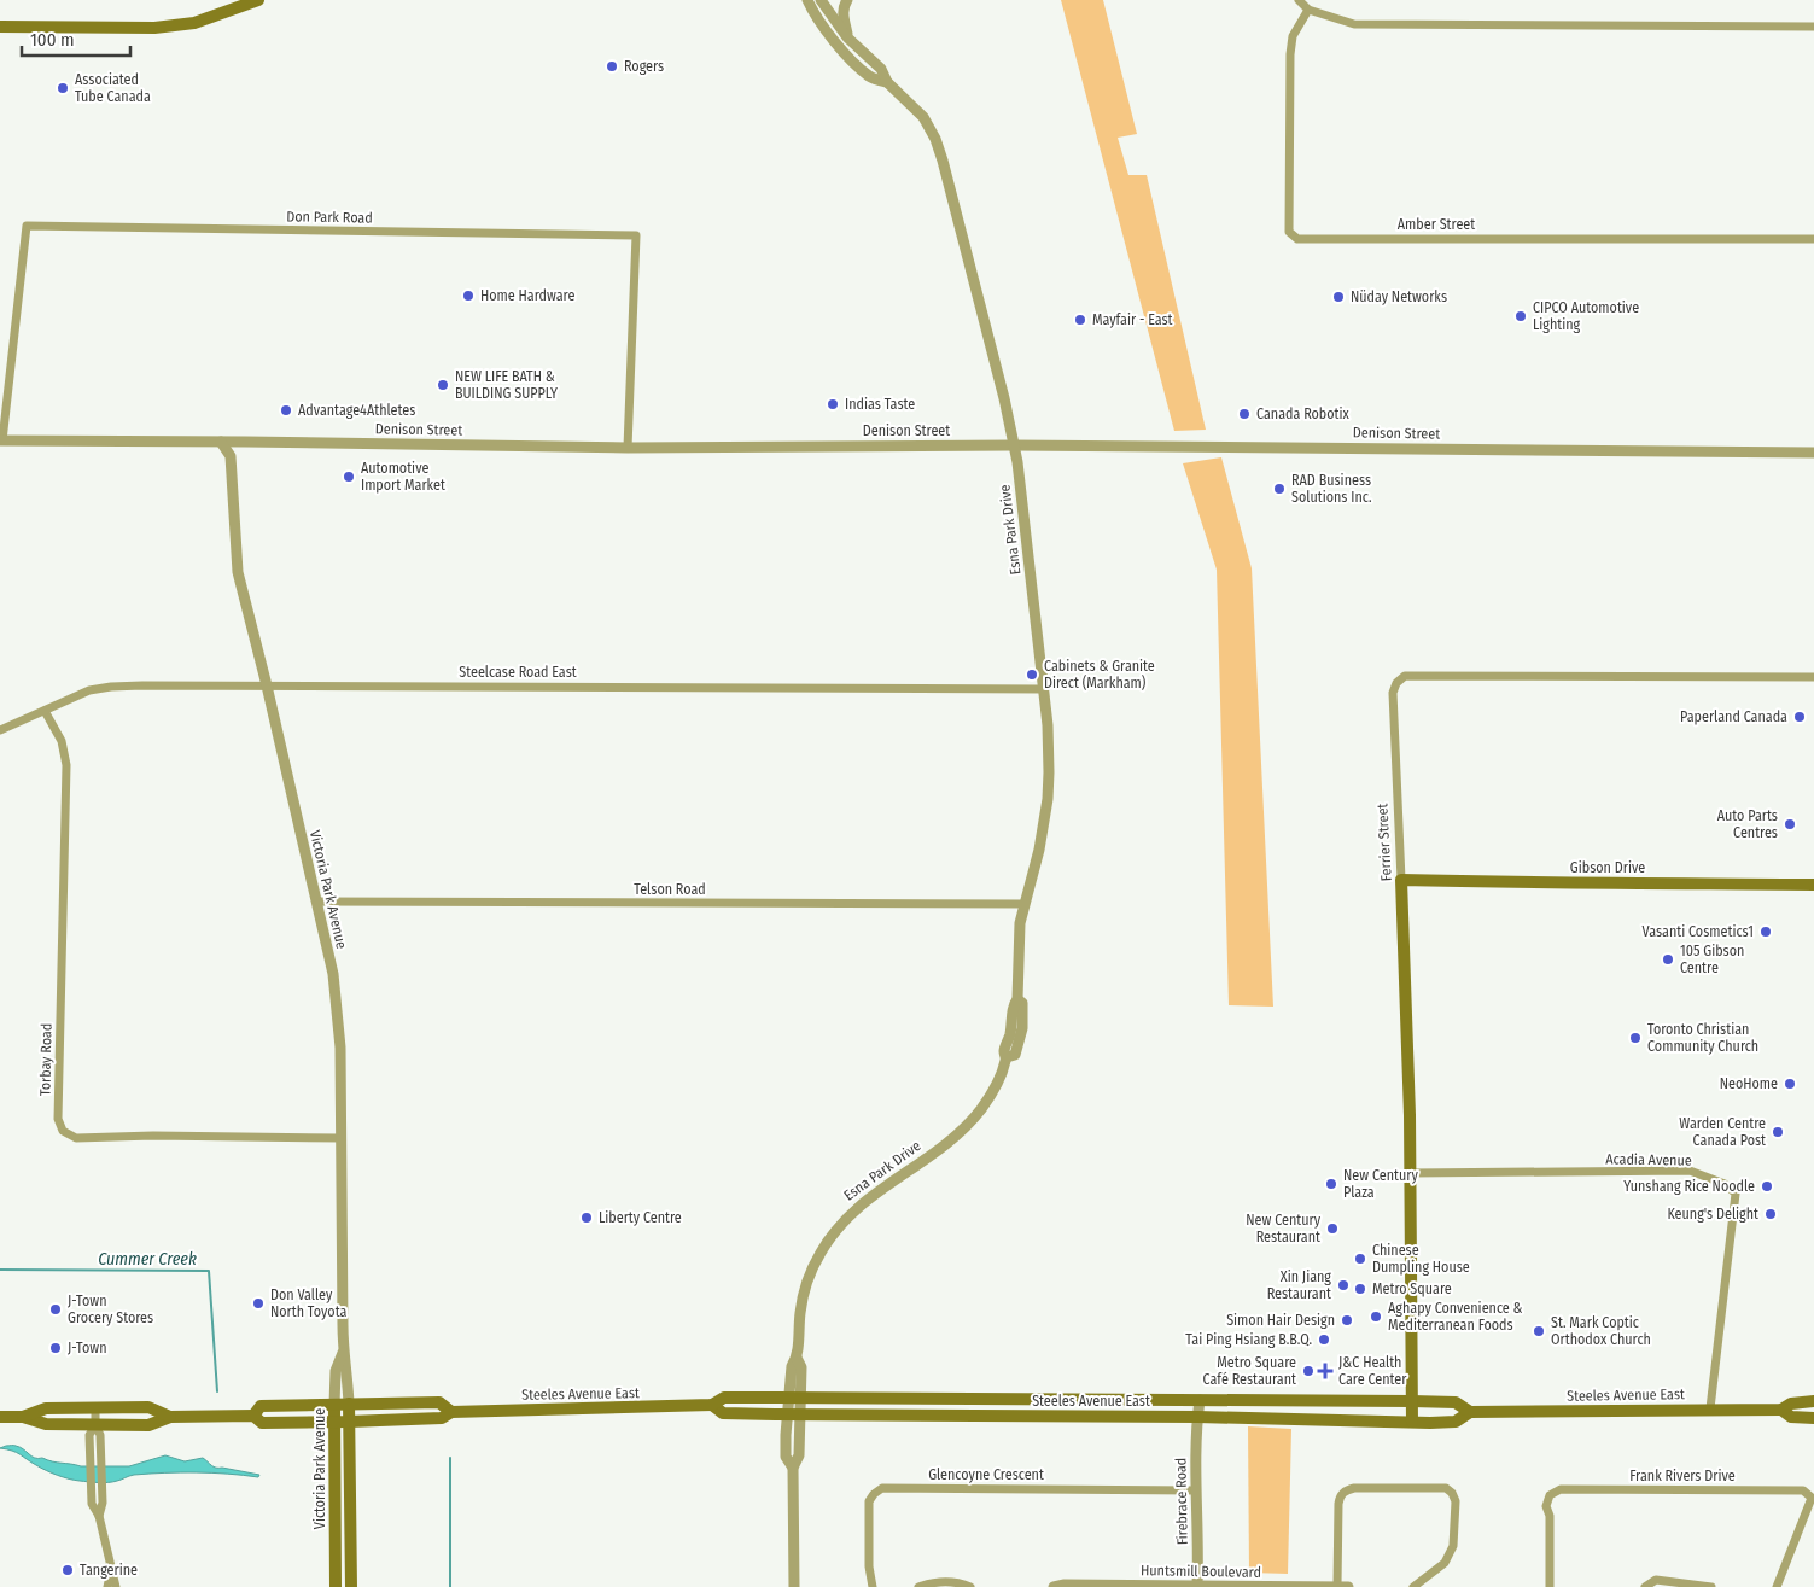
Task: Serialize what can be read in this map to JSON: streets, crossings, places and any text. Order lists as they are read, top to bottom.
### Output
{
  "streets": {
    "main road": [
      "Ferrier Street",
      "Gibson Drive",
      "Victoria Park Avenue",
      "Steeles Avenue East"
    ],
    "street": [
      "Don Park Road",
      "Amber Street",
      "Denison Street",
      "Esna Park Drive",
      "Steelcase Road East",
      "Telson Road",
      "Torbay Road",
      "Acadia Avenue",
      "Glencoyne Crescent",
      "Frank Rivers Drive",
      "Firebrace Road",
      "Huntsmill Boulevard"
    ]
  },
  "crossings": [
    ["Don Park Road", "Denison Street"],
    ["Denison Street", "Esna Park Drive"],
    ["Denison Street", "Victoria Park Avenue"],
    ["Esna Park Drive", "Steelcase Road East"],
    ["Esna Park Drive", "Telson Road"],
    ["Esna Park Drive", "Steeles Avenue East"],
    ["Steelcase Road East", "Victoria Park Avenue"],
    ["Steelcase Road East", "Torbay Road"],
    ["Ferrier Street", "Gibson Drive"],
    ["Ferrier Street", "Acadia Avenue"],
    ["Ferrier Street", "Steeles Avenue East"],
    ["Victoria Park Avenue", "Telson Road"],
    ["Victoria Park Avenue", "Torbay Road"],
    ["Victoria Park Avenue", "Steeles Avenue East"],
    ["Acadia Avenue", "Steeles Avenue East"],
    ["Steeles Avenue East", "Firebrace Road"],
    ["Glencoyne Crescent", "Firebrace Road"],
    ["Firebrace Road", "Huntsmill Boulevard"]
  ],
  "water": ["Cummer Creek"],
  "places": {
    "other": [
      "Rogers",
      "Associated Tube Canada",
      "Home Hardware",
      "Nüday Networks",
      "CIPCO Automotive Lighting",
      "Mayfair - East",
      "NEW LIFE BATH & BUILDING SUPPLY",
      "Indias Taste",
      "Advantage4Athletes",
      "Canada Robotix",
      "Automotive Import Market",
      "RAD Business Solutions Inc.",
      "Cabinets & Granite Direct (Markham)",
      "Paperland Canada",
      "Auto Parts Centres",
      "Vasanti Cosmetics1",
      "105 Gibson Centre",
      "Toronto Christian Community Church",
      "NeoHome",
      "Warden Centre Canada Post",
      "New Century Plaza",
      "Yunshang Rice Noodle",
      "Keung's Delight",
      "Liberty Centre",
      "New Century Restaurant",
      "Chinese Dumpling House",
      "Xin Jiang Restaurant",
      "Metro Square",
      "Don Valley North Toyota",
      "J-Town Grocery Stores",
      "Aghapy Convenience & Mediterranean Foods",
      "Simon Hair Design",
      "St. Mark Coptic Orthodox Church",
      "Tai Ping Hsiang B.B.Q.",
      "J-Town",
      "Metro Square Café Restaurant",
      "Tangerine"
    ],
    "health": ["J&C Health Care Center"]
  },
  "scale_bar": "100 m"
}
